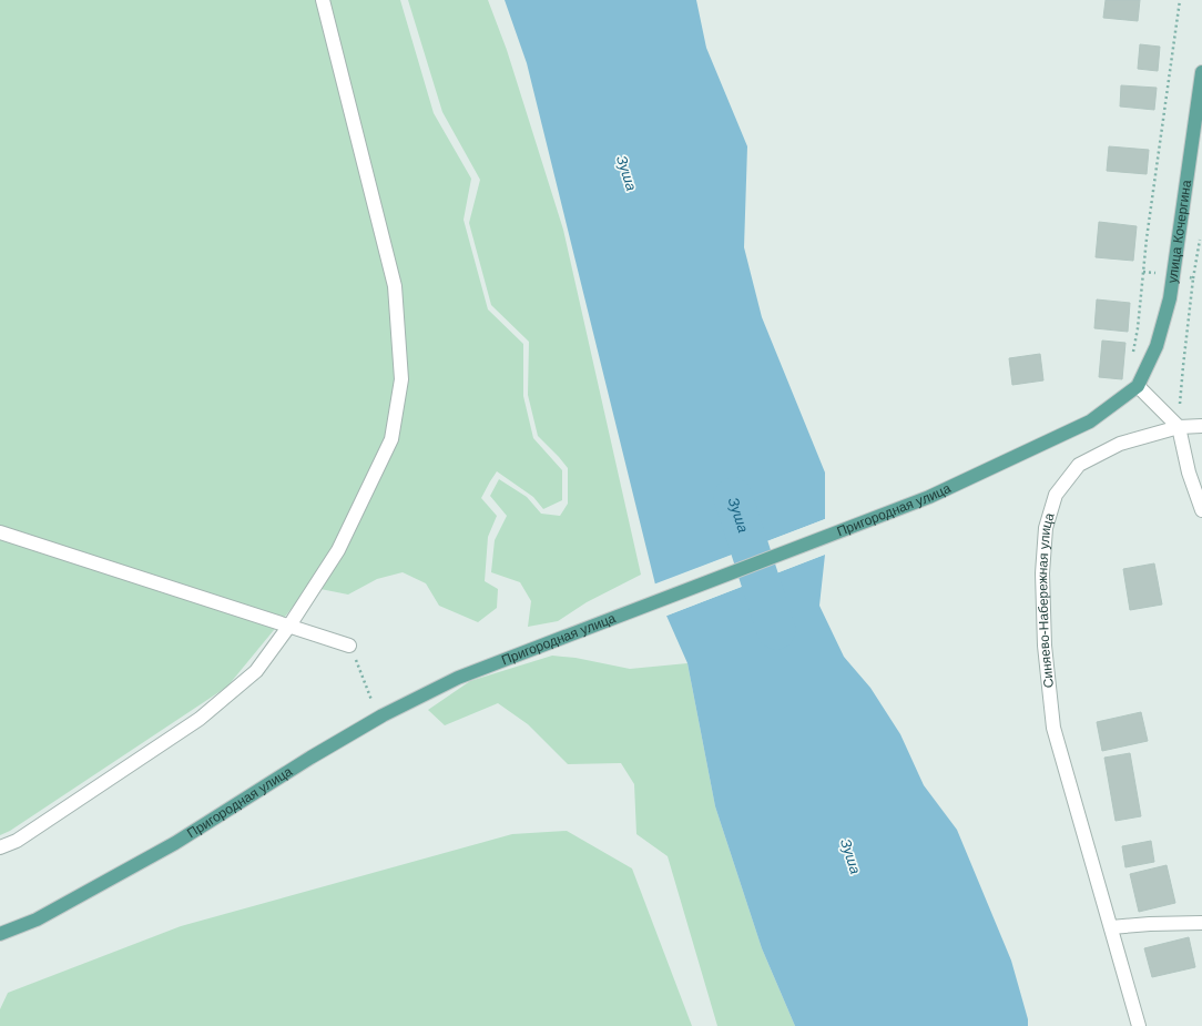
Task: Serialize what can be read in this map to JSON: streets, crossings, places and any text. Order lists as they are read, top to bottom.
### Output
{
  "streets": {
    "main road": ["улица Кочергина", "Пригородная улица"],
    "street": ["Синяево-Набережная улица"]
  },
  "crossings": [
    ["улица Кочергина", "Пригородная улица"]
  ],
  "water": ["Зуша"]
}
